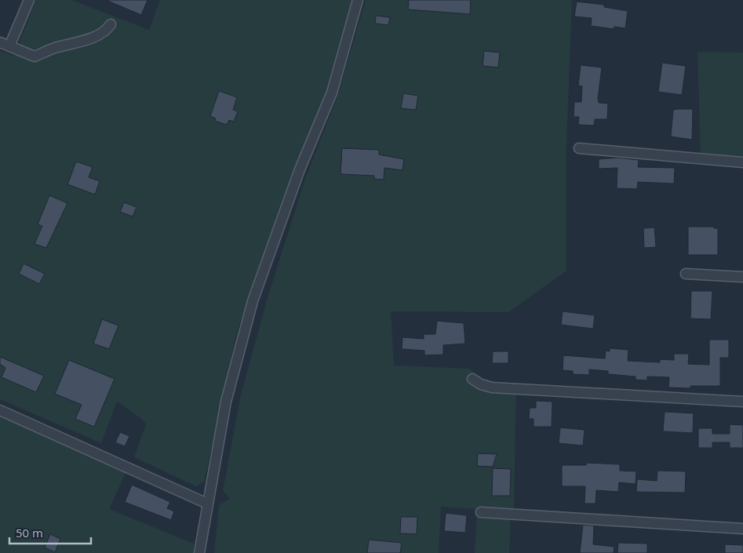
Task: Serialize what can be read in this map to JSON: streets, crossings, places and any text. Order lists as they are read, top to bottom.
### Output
{
  "scale_bar": "50 m"
}
